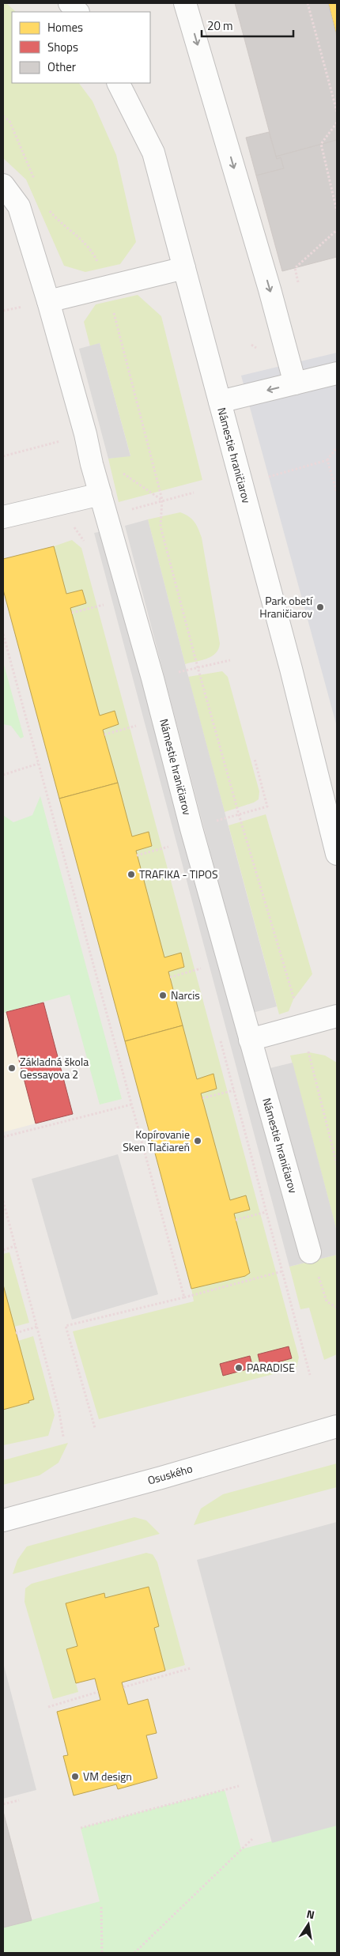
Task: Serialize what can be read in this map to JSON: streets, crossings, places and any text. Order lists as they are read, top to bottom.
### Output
{
  "streets": {
    "street": ["Námestie hraničiarov", "Osuského"]
  },
  "places": [
    "Park obetí Hraničiarov",
    "TRAFIKA - TIPOS",
    "Narcis",
    "Základná škola Gessayova 2",
    "Kopírovanie Sken Tlačiareň",
    "PARADISE",
    "VM design"
  ],
  "legend": ["Homes", "Shops", "Other"],
  "scale_bar": "20 m",
  "north": "top"
}
